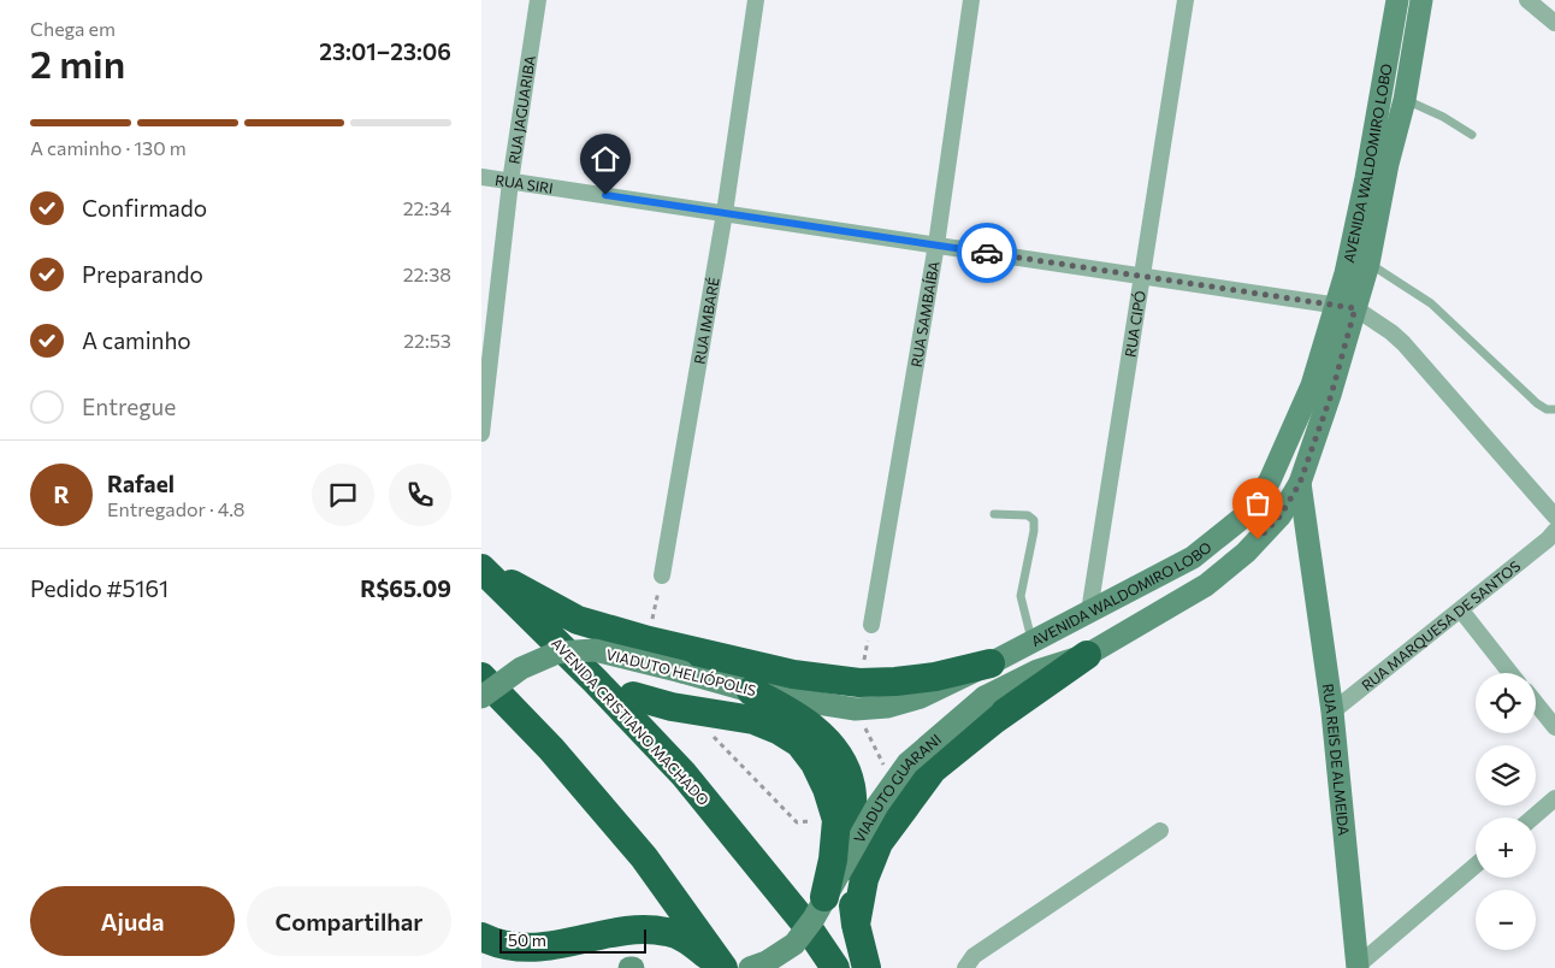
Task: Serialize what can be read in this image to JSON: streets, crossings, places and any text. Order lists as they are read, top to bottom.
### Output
{
  "streets": {
    "highway": ["AVENIDA CRISTIANO MACHADO"],
    "main road": [
      "AVENIDA WALDOMIRO LOBO",
      "VIADUTO HELIÓPOLIS",
      "RUA REIS DE ALMEIDA",
      "VIADUTO GUARANI"
    ],
    "street": [
      "RUA JAGUARIBA",
      "RUA SIRI",
      "RUA SAMBAÍBA",
      "RUA IMBARÉ",
      "RUA CIPÓ",
      "RUA MARQUESA DE SANTOS"
    ]
  },
  "crossings": [
    ["RUA JAGUARIBA", "RUA SIRI"],
    ["AVENIDA WALDOMIRO LOBO", "RUA SIRI"],
    ["AVENIDA WALDOMIRO LOBO", "RUA CIPÓ"],
    ["AVENIDA WALDOMIRO LOBO", "VIADUTO HELIÓPOLIS"],
    ["AVENIDA WALDOMIRO LOBO", "RUA REIS DE ALMEIDA"],
    ["AVENIDA WALDOMIRO LOBO", "VIADUTO GUARANI"],
    ["RUA SIRI", "RUA SAMBAÍBA"],
    ["RUA SIRI", "RUA IMBARÉ"],
    ["RUA SIRI", "RUA CIPÓ"],
    ["RUA MARQUESA DE SANTOS", "RUA REIS DE ALMEIDA"]
  ],
  "scale_bar": "50 m",
  "page": {
    "heading": ["2 min", "Chega em", "23:01–23:06"],
    "panel": [
      "Rafael",
      "Entregador · 4.8",
      "Pedido #5161",
      "R$65.09"
    ],
    "bar": "A caminho · 130 m",
    "list": [
      ["Confirmado", "22:34"],
      ["Preparando", "22:38"],
      ["A caminho", "22:53"],
      "Entregue"
    ],
    "round": "R",
    "map_buttons": ["+", "−"],
    "buttons": ["Ajuda", "Compartilhar"],
    "scale": "50 m"
  }
}
